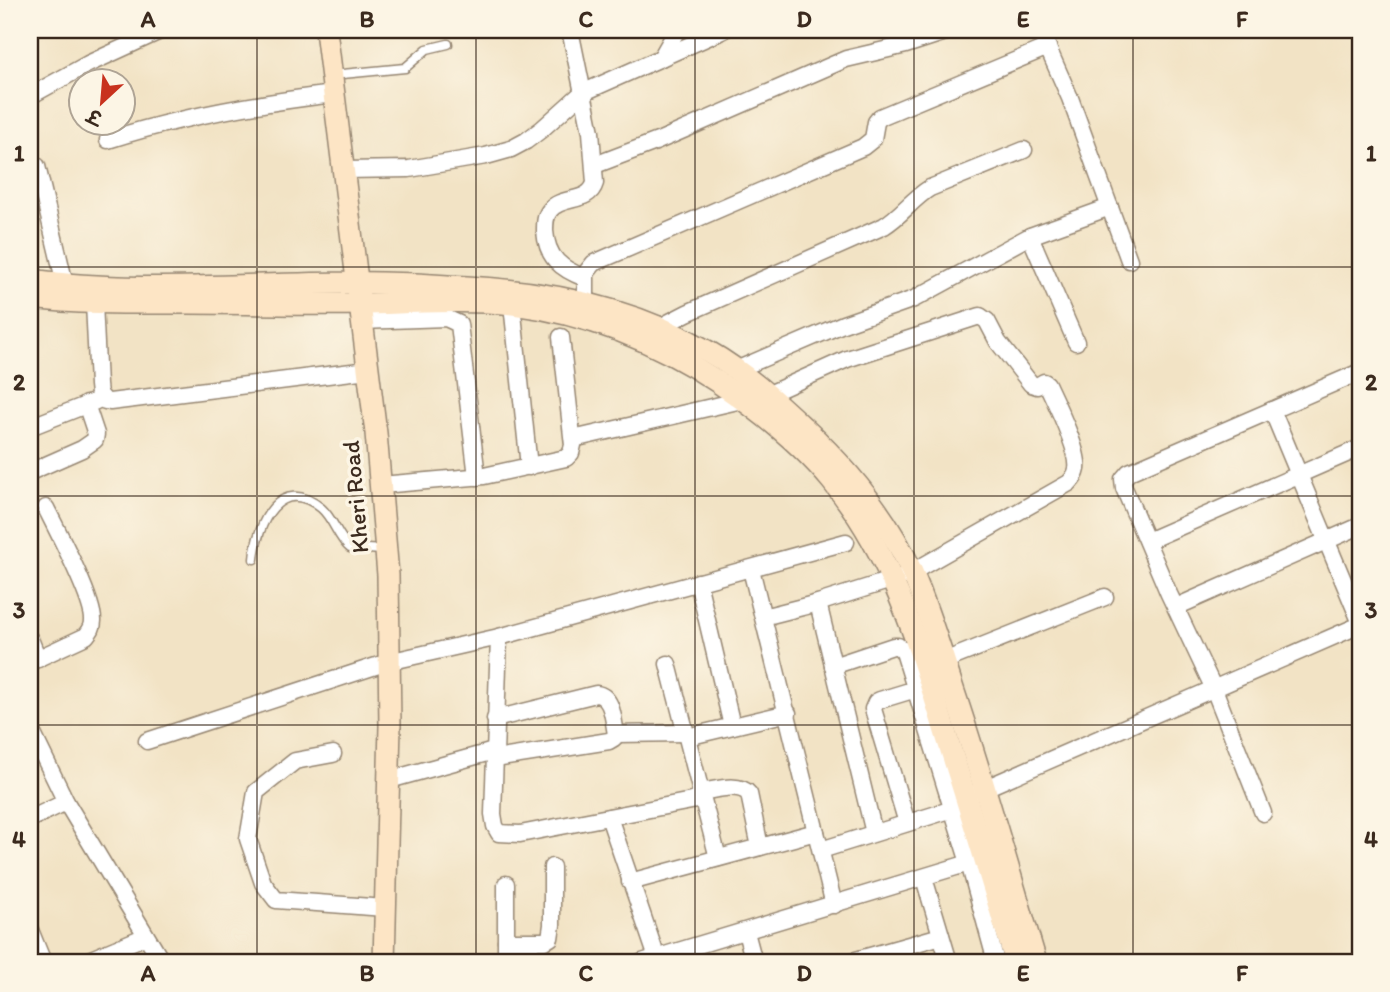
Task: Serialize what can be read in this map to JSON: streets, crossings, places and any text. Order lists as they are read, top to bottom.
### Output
{
  "streets": {
    "street": ["Kheri Road"]
  },
  "north": "bottom left",
  "grid": {
    "columns": [
      "A",
      "B",
      "C",
      "D",
      "E",
      "F"
    ],
    "rows": [
      "1",
      "2",
      "3",
      "4"
    ]
  }
}
